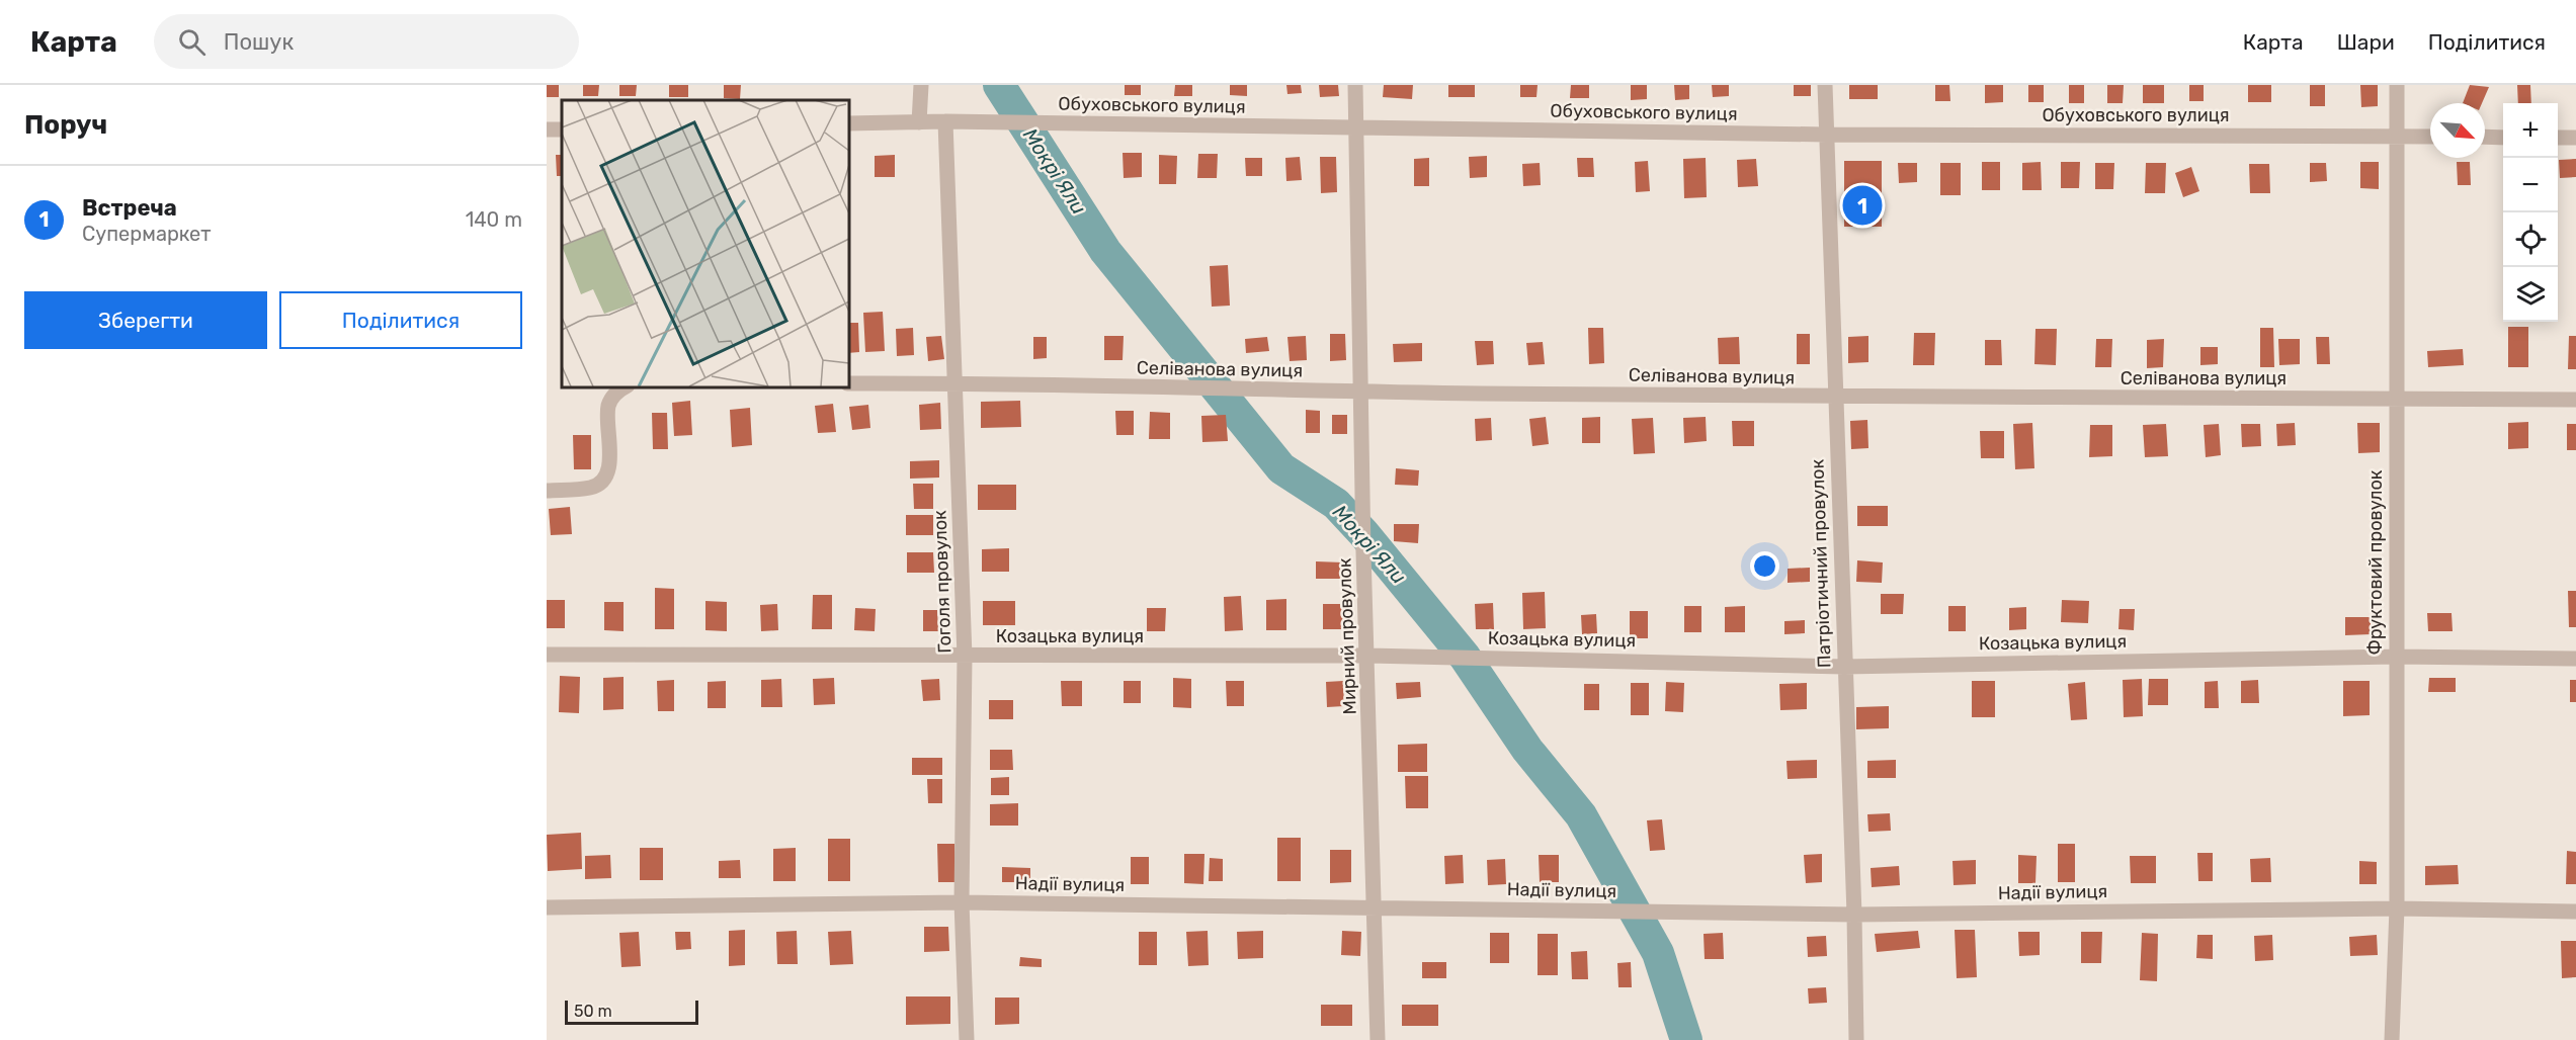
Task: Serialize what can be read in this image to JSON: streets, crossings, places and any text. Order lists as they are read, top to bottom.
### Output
{
  "streets": {
    "street": [
      "Обуховського вулиця",
      "Селіванова вулиця",
      "Фруктовий провулок",
      "Патріотичний провулок",
      "Гоголя провулок",
      "Козацька вулиця",
      "Мирний провулок",
      "Надії вулиця"
    ]
  },
  "crossings": [
    ["Обуховського вулиця", "Фруктовий провулок"],
    ["Обуховського вулиця", "Патріотичний провулок"],
    ["Обуховського вулиця", "Гоголя провулок"],
    ["Обуховського вулиця", "Мирний провулок"],
    ["Селіванова вулиця", "Фруктовий провулок"],
    ["Селіванова вулиця", "Патріотичний провулок"],
    ["Селіванова вулиця", "Гоголя провулок"],
    ["Селіванова вулиця", "Мирний провулок"],
    ["Фруктовий провулок", "Козацька вулиця"],
    ["Фруктовий провулок", "Надії вулиця"],
    ["Патріотичний провулок", "Козацька вулиця"],
    ["Патріотичний провулок", "Надії вулиця"],
    ["Гоголя провулок", "Козацька вулиця"],
    ["Гоголя провулок", "Надії вулиця"],
    ["Козацька вулиця", "Мирний провулок"],
    ["Мирний провулок", "Надії вулиця"]
  ],
  "water": ["Мокрі Яли"],
  "scale_bar": "50 m",
  "north": "bottom right",
  "page": {
    "header": "Карта",
    "search": "Пошук",
    "nav": ["Карта", "Шари", "Поділитися"],
    "heading": "Поруч",
    "map_buttons": ["+", "−"],
    "list": [
      {
        "mark": "1",
        "name": "Встреча",
        "note": "Супермаркет",
        "value": "140 m"
      }
    ],
    "pins": "1",
    "buttons": ["Зберегти", "Поділитися"],
    "scale": "50 m"
  }
}
